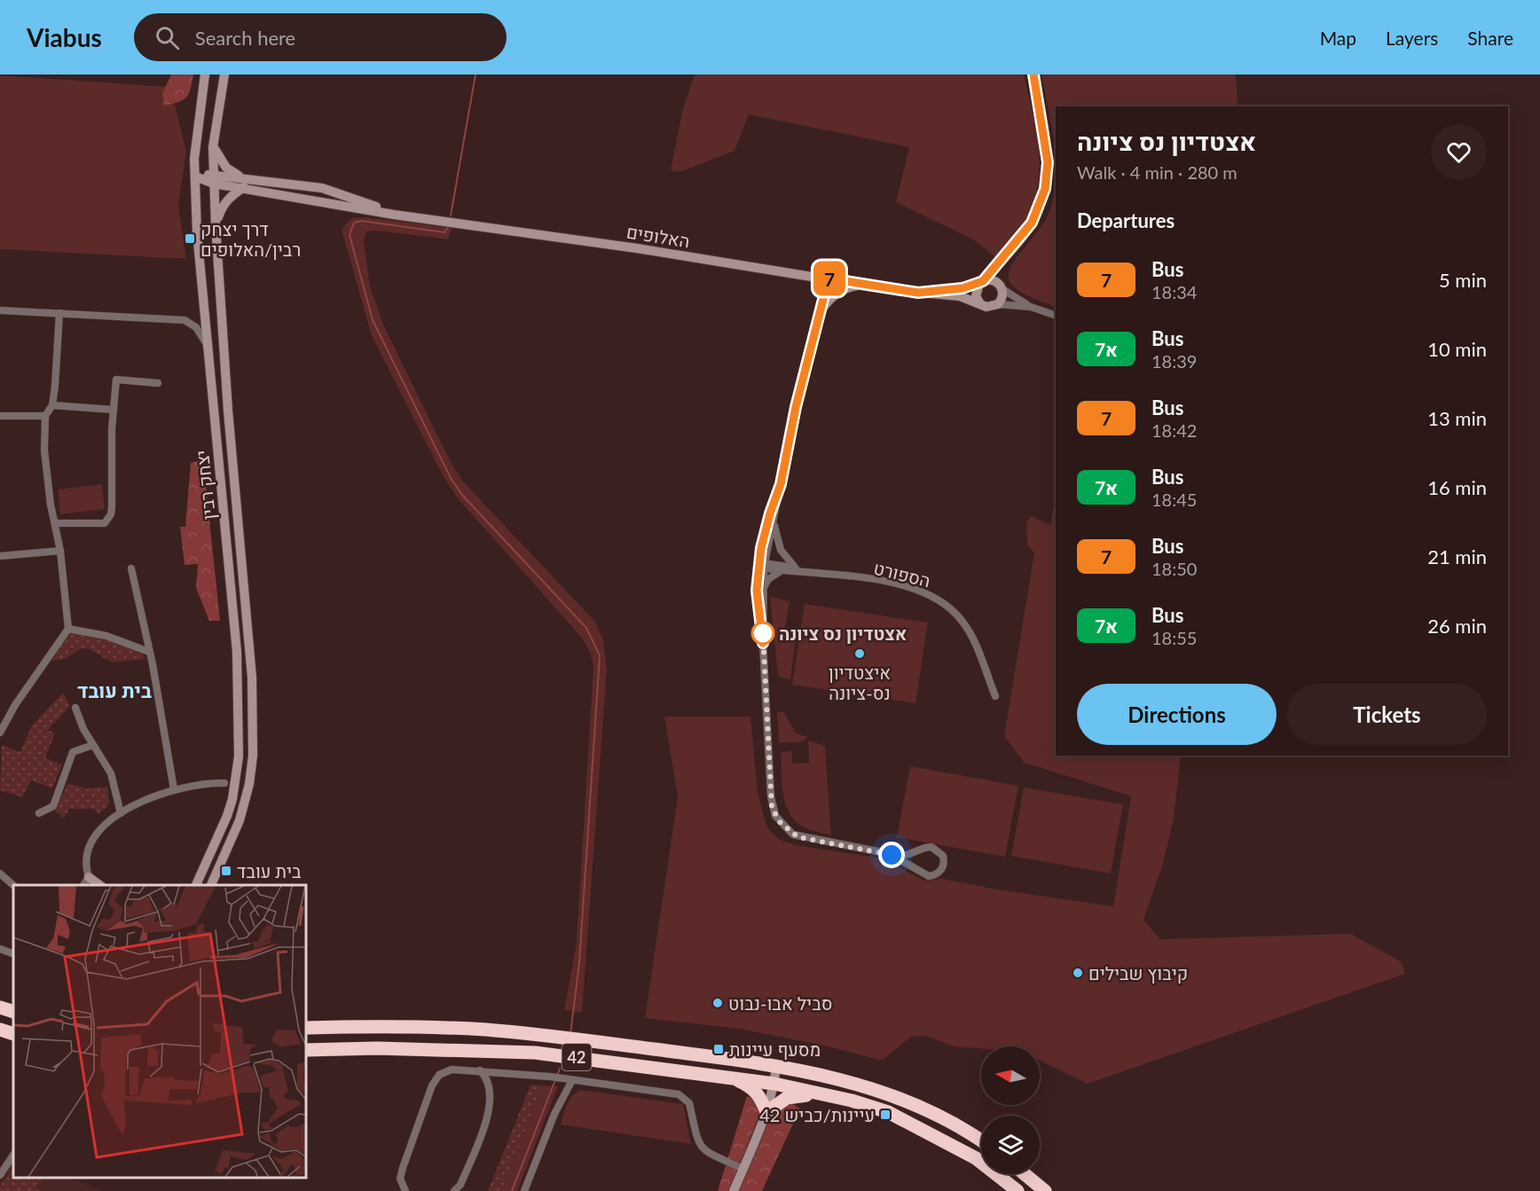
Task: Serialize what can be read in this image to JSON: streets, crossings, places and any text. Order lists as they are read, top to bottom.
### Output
{
  "streets": {
    "highway": ["42"],
    "main road": ["האלופים", "יצחק רבין"],
    "street": ["הספורט"]
  },
  "crossings": [
    ["האלופים", "יצחק רבין"]
  ],
  "districts": ["בית עובד"],
  "places": {
    "transit": [
      "דרך יצחק רבין/האלופים",
      "בית עובד",
      "מסעף עיינות",
      "עיינות/כביש 42"
    ],
    "other": [
      "אצטדיון נס ציונה",
      "איצטדיון נס-ציונה",
      "קיבוץ שבילים",
      "סביל אבו-נבוט"
    ]
  },
  "lines": ["bus line 7"],
  "north": "left",
  "page": {
    "header": "Viabus",
    "search": "Search here",
    "nav": ["Map", "Layers", "Share"],
    "on_map": "7",
    "heading": [
      ["אצטדיון נס ציונה", "Walk · 4 min · 280 m"],
      "Departures"
    ],
    "list": [
      {
        "mark": "7",
        "name": "Bus",
        "note": "18:34",
        "value": "5 min"
      },
      {
        "mark": "7א",
        "name": "Bus",
        "note": "18:39",
        "value": "10 min"
      },
      {
        "mark": "7",
        "name": "Bus",
        "note": "18:42",
        "value": "13 min"
      },
      {
        "mark": "7א",
        "name": "Bus",
        "note": "18:45",
        "value": "16 min"
      },
      {
        "mark": "7",
        "name": "Bus",
        "note": "18:50",
        "value": "21 min"
      },
      {
        "mark": "7א",
        "name": "Bus",
        "note": "18:55",
        "value": "26 min"
      }
    ],
    "buttons": ["Directions", "Tickets"]
  }
}
